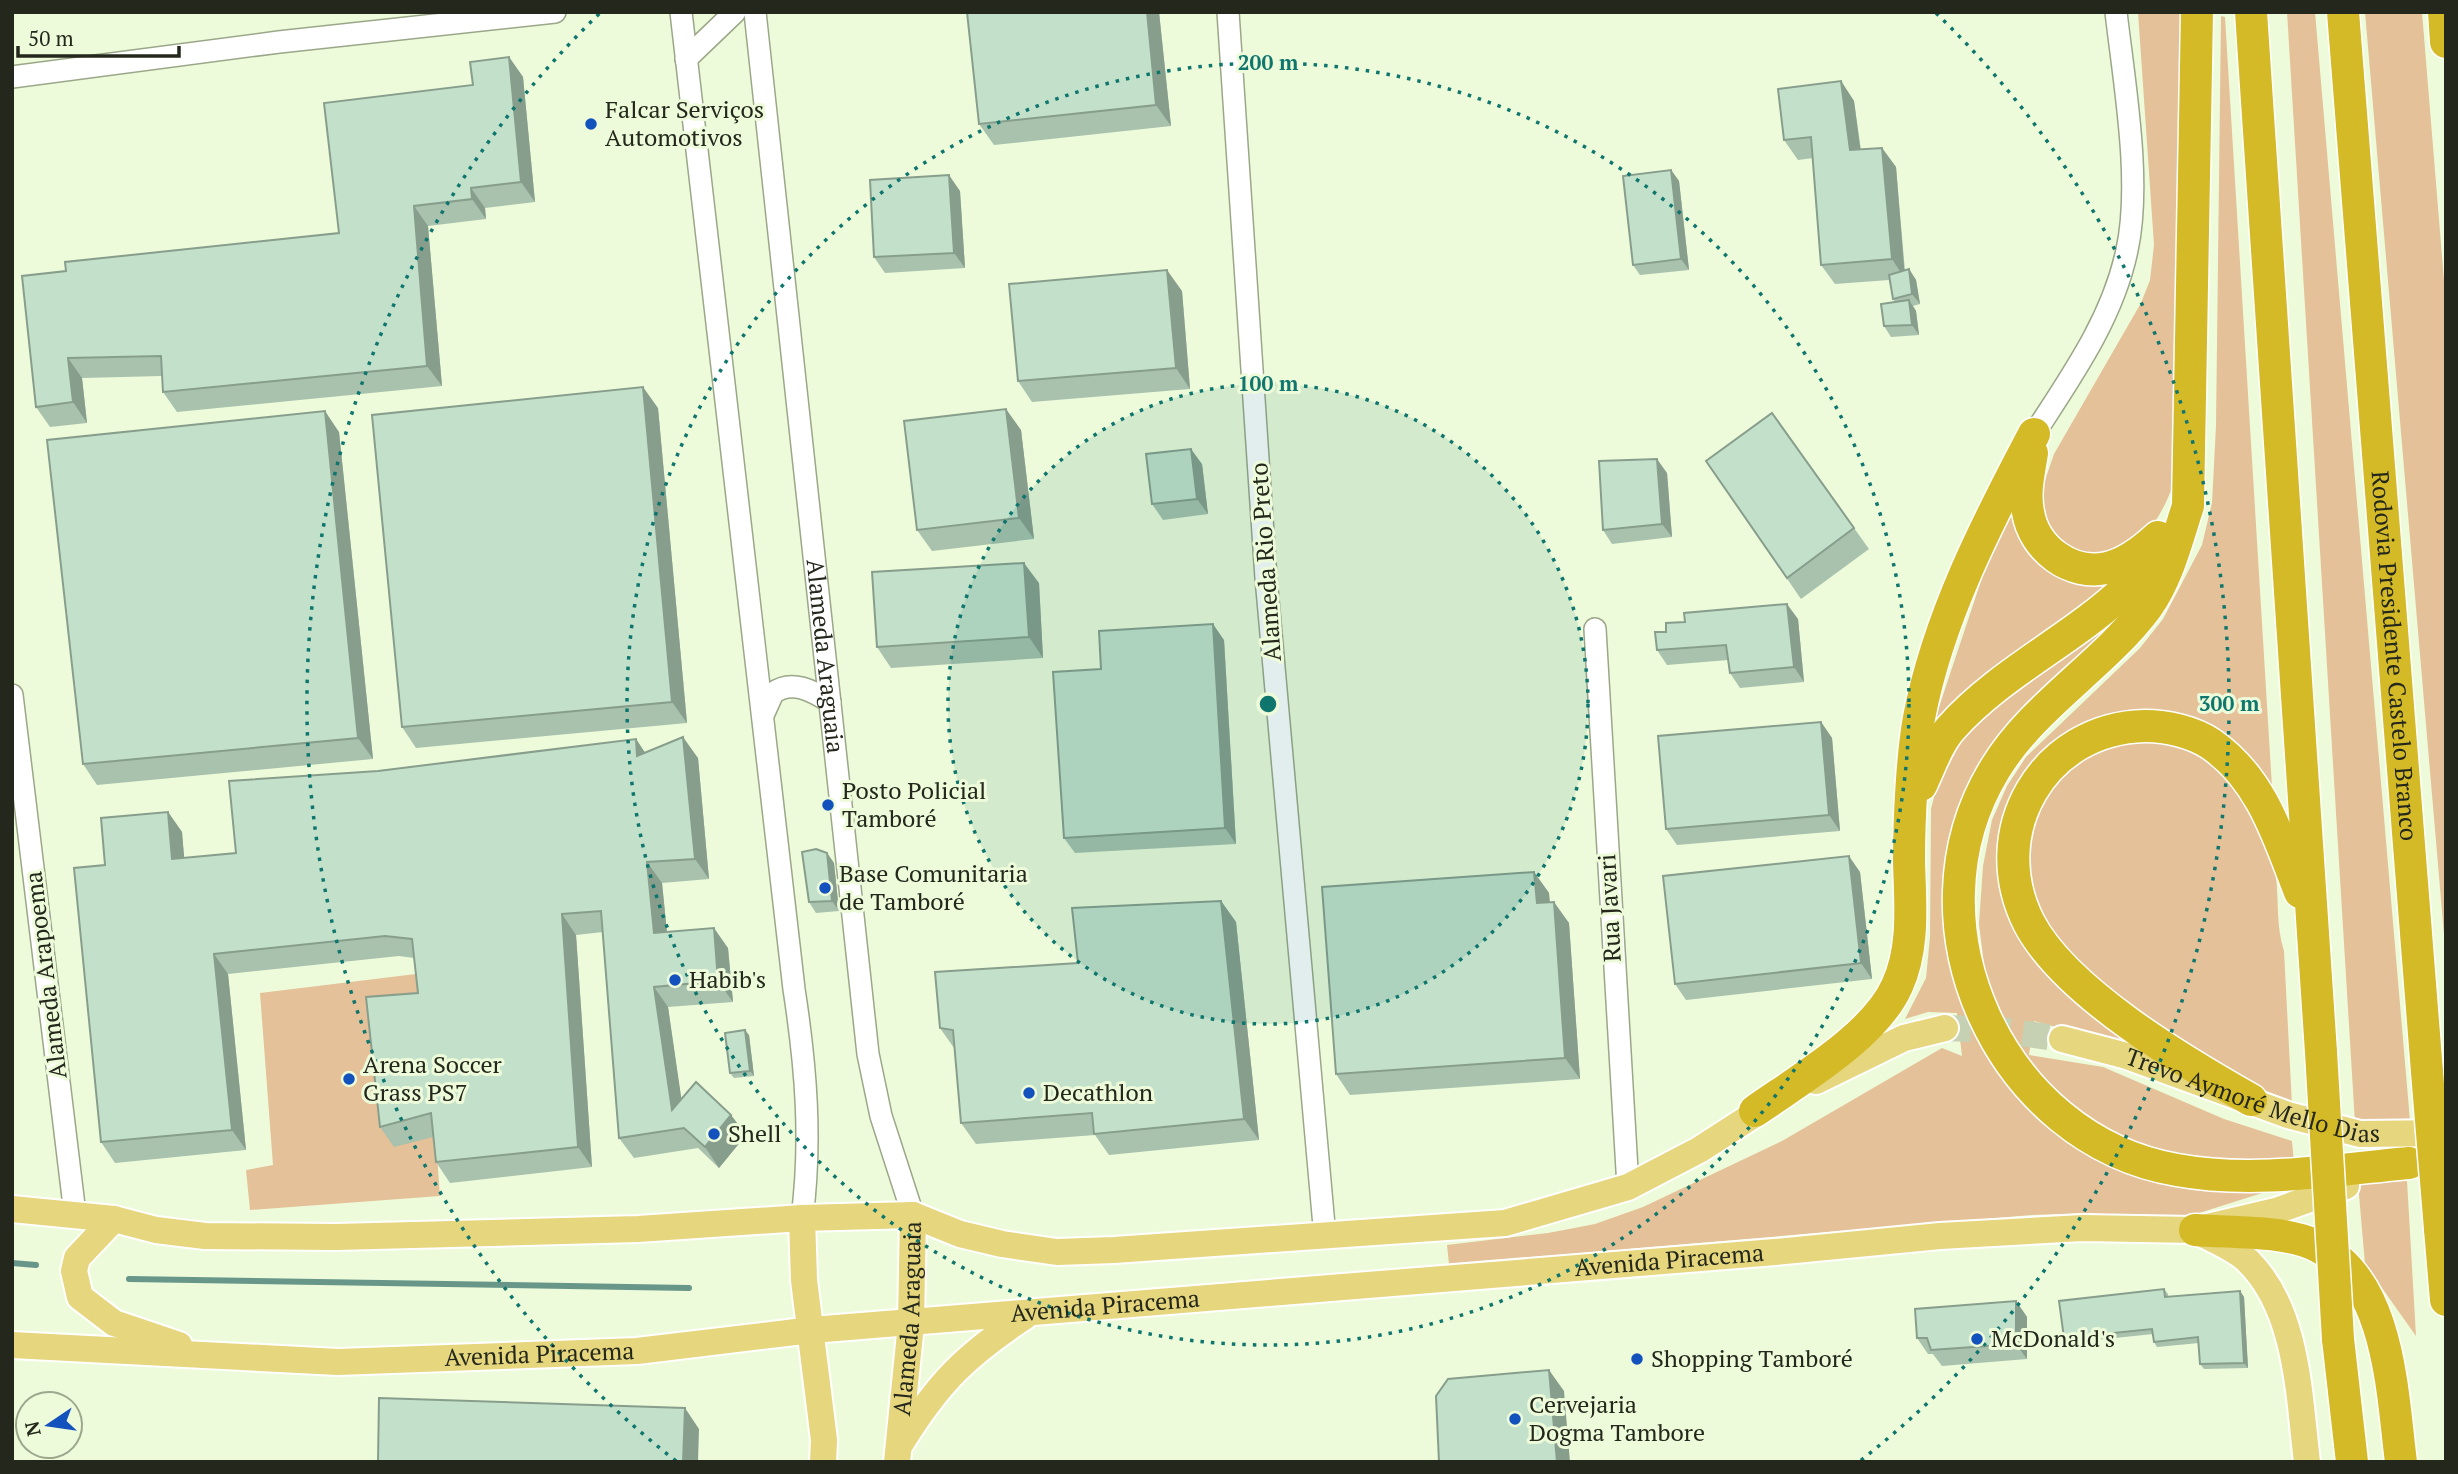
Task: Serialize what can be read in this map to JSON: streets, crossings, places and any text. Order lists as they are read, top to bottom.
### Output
{
  "streets": {
    "highway": ["Rodovia Presidente Castelo Branco"],
    "main road": ["Alameda Araguaia", "Trevo Aymoré Mello Dias", "Avenida Piracema"],
    "street": ["Alameda Rio Preto", "Rua Javari", "Alameda Arapoema"]
  },
  "crossings": [
    ["Alameda Araguaia", "Avenida Piracema"],
    ["Trevo Aymoré Mello Dias", "Avenida Piracema"]
  ],
  "places": [
    "Falcar Serviços Automotivos",
    "Posto Policial Tamboré",
    "Base Comunitaria de Tamboré",
    "Habib's",
    "Arena Soccer Grass PS7",
    "Decathlon",
    "Shell",
    "McDonald's",
    "Shopping Tamboré",
    "Cervejaria Dogma Tambore"
  ],
  "scale_bar": "50 m",
  "north": "left",
  "rings": ["200 m", "100 m", "300 m"]
}
